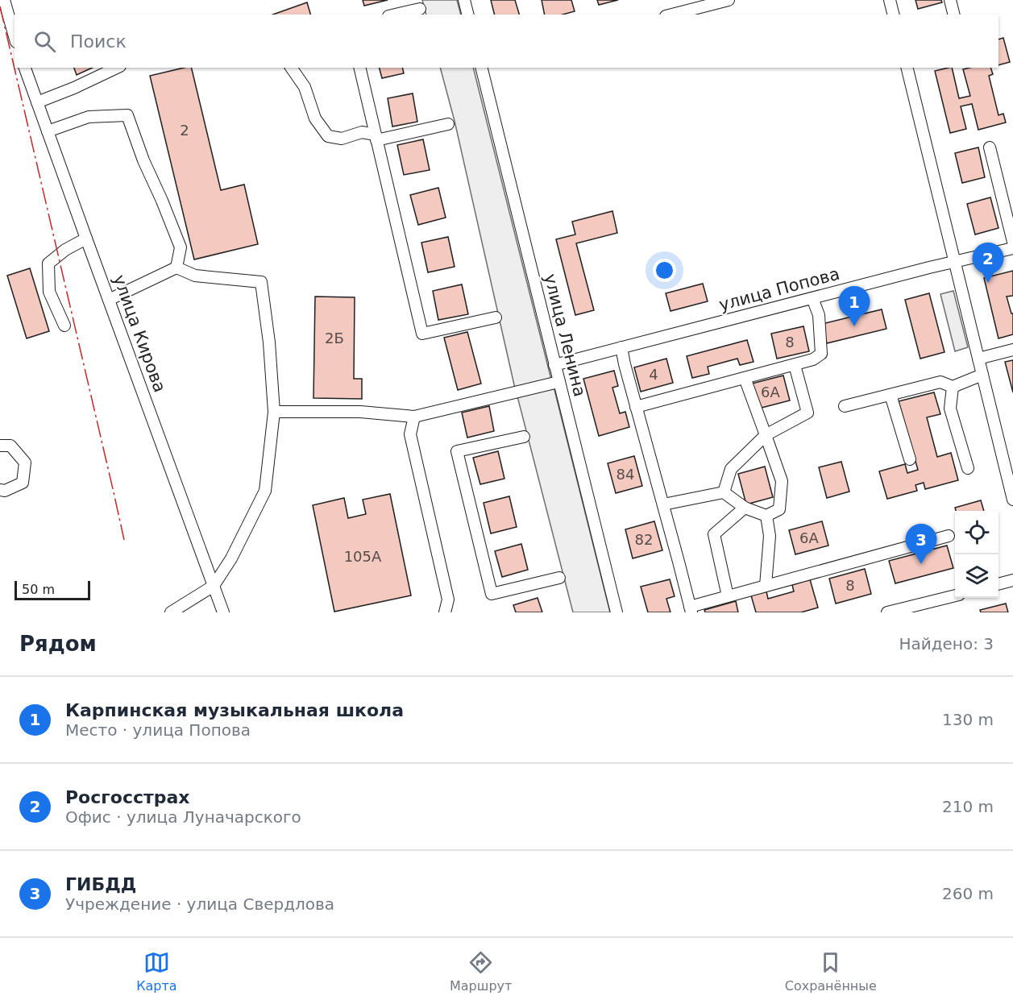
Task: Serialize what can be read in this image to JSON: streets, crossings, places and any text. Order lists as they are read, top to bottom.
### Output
{
  "streets": {
    "street": ["улица Попова", "улица Кирова", "улица Ленина"]
  },
  "crossings": [
    ["улица Попова", "улица Ленина"]
  ],
  "house_numbers": [
    "2",
    "2Б",
    "8",
    "4",
    "6А",
    "84",
    "6А",
    "82",
    "105А",
    "8"
  ],
  "scale_bar": "50 m",
  "page": {
    "search": "Поиск",
    "pins": ["2", "1", "3"],
    "scale": "50 m",
    "heading": ["Рядом", "Найдено: 3"],
    "list": [
      {
        "mark": "1",
        "name": "Карпинская музыкальная школа",
        "note": "Место · улица Попова",
        "value": "130 m"
      },
      {
        "mark": "2",
        "name": "Росгосстрах",
        "note": "Офис · улица Луначарского",
        "value": "210 m"
      },
      {
        "mark": "3",
        "name": "ГИБДД",
        "note": "Учреждение · улица Свердлова",
        "value": "260 m"
      }
    ],
    "nav": ["Карта", "Маршрут", "Сохранённые"]
  }
}
